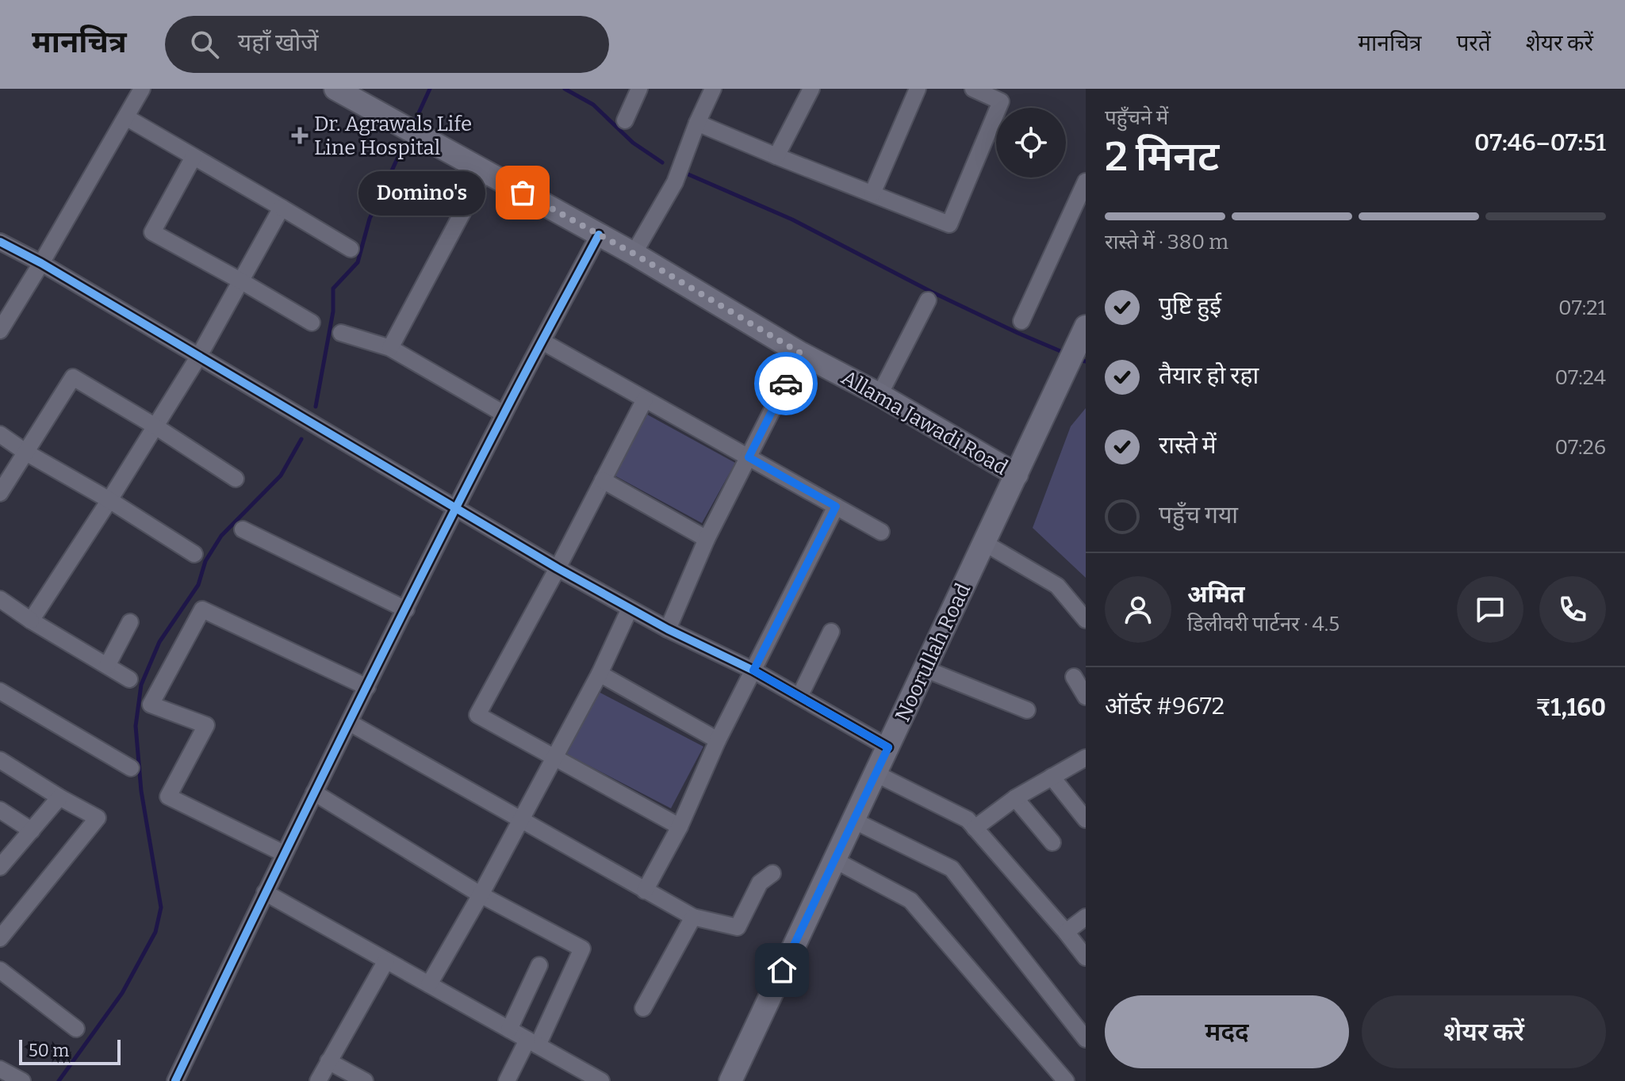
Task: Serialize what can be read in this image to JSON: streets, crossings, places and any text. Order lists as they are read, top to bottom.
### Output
{
  "streets": {
    "main road": ["Allama Jawadi Road", "Noorullah Road"]
  },
  "crossings": [
    ["Allama Jawadi Road", "Noorullah Road"]
  ],
  "places": {
    "health": ["Dr. Agrawals Life Line Hospital"],
    "other": ["Domino's"]
  },
  "scale_bar": "50 m",
  "page": {
    "header": "मानचित्र",
    "search": "यहाँ खोजें",
    "nav": ["मानचित्र", "परतें", "शेयर करें"],
    "heading": ["2 मिनट", "पहुँचने में", "07:46–07:51"],
    "panel": [
      "अमित",
      "डिलीवरी पार्टनर · 4.5",
      "ऑर्डर #9672",
      "₹1,160"
    ],
    "bubble": "Domino's",
    "bar": "रास्ते में · 380 m",
    "list": [
      ["पुष्टि हुई", "07:21"],
      ["तैयार हो रहा", "07:24"],
      ["रास्ते में", "07:26"],
      "पहुँच गया"
    ],
    "buttons": ["मदद", "शेयर करें"],
    "scale": "50 m"
  }
}
